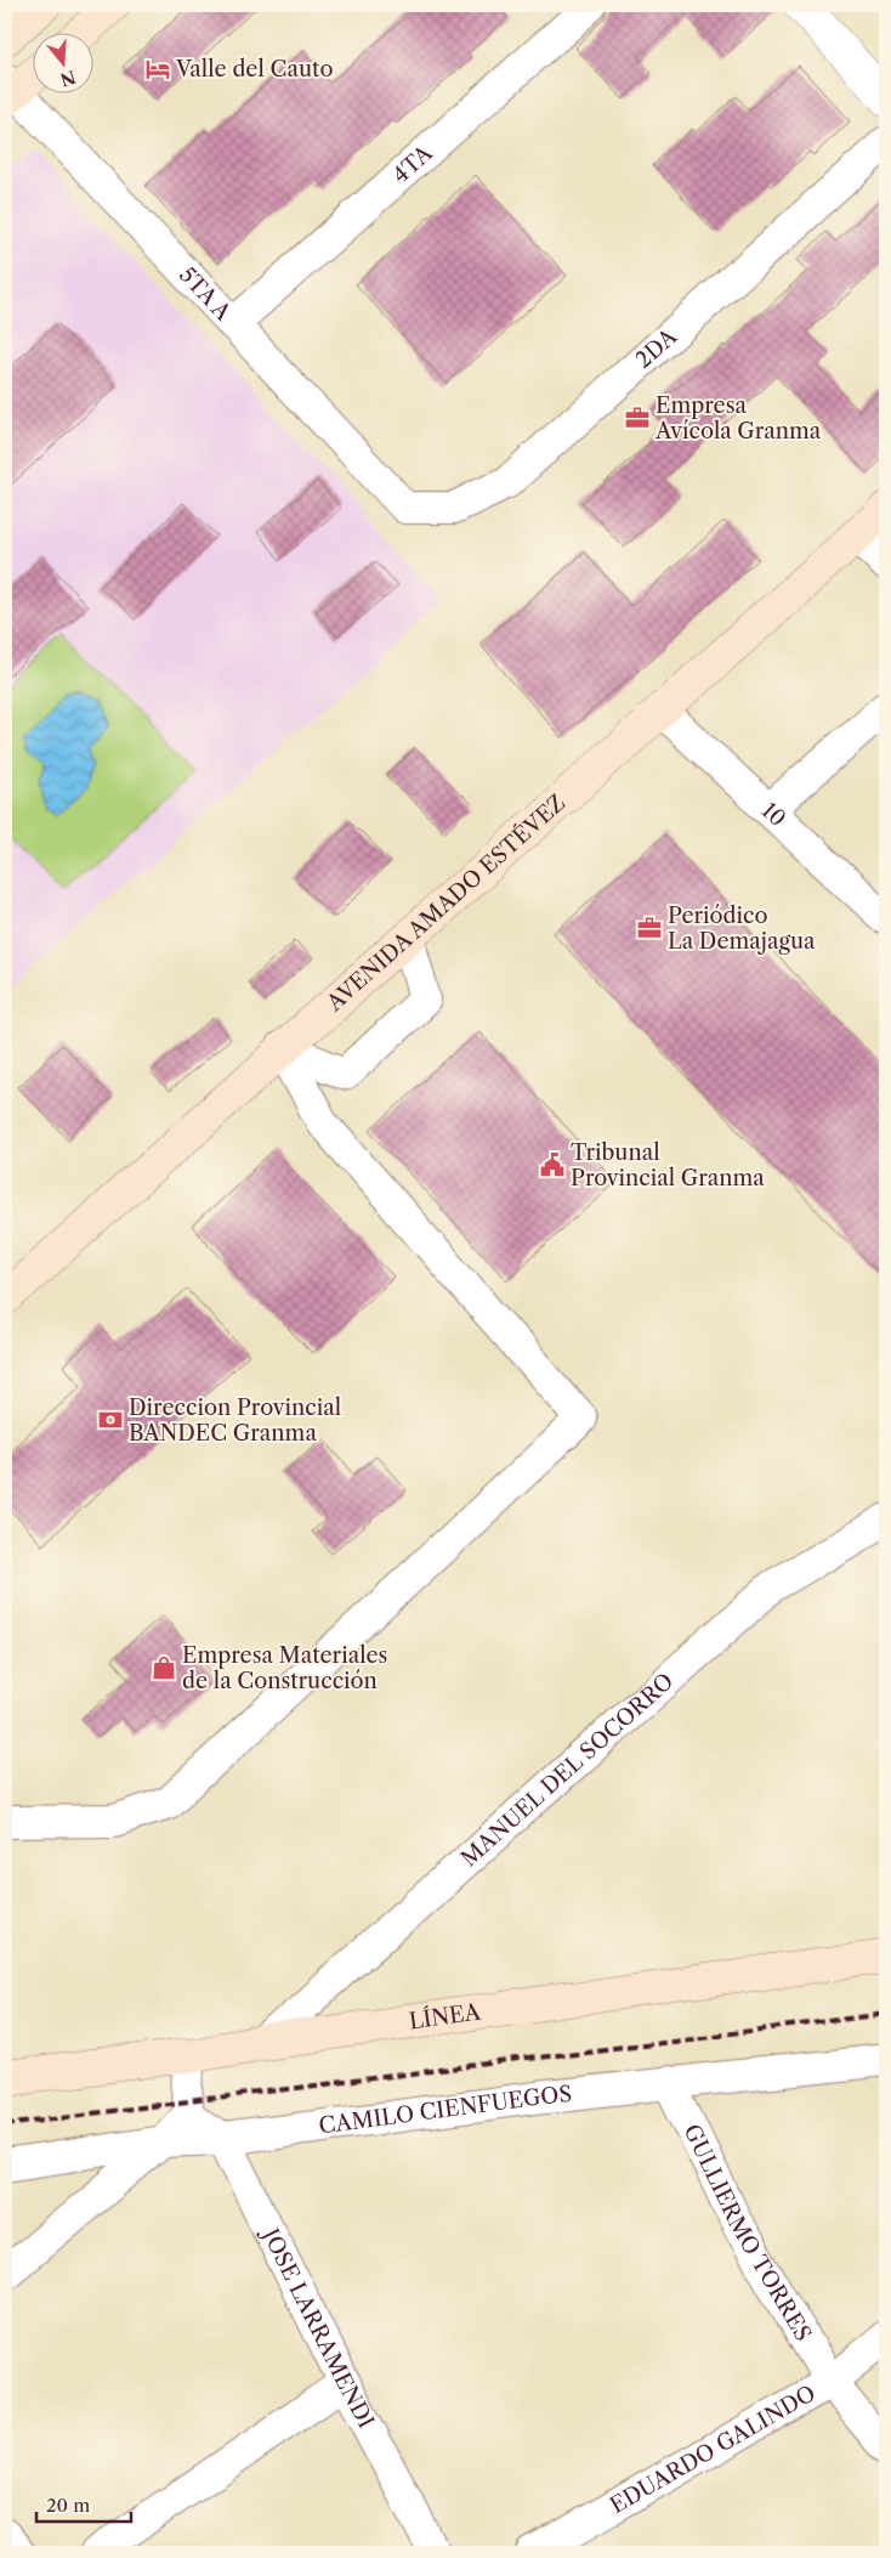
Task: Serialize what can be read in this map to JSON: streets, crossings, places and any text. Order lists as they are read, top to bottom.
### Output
{
  "streets": {
    "main road": ["AVENIDA AMADO ESTÉVEZ", "LÍNEA"],
    "street": [
      "4TA",
      "5TA A",
      "2DA",
      "10",
      "MANUEL DEL SOCORRO",
      "CAMILO CIENFUEGOS",
      "GULLIERMO TORRES",
      "JOSE LARRAMENDI",
      "EDUARDO GALINDO"
    ]
  },
  "crossings": [
    ["4TA", "5TA A"],
    ["5TA A", "2DA"],
    ["10", "AVENIDA AMADO ESTÉVEZ"],
    ["MANUEL DEL SOCORRO", "LÍNEA"],
    ["CAMILO CIENFUEGOS", "GULLIERMO TORRES"],
    ["CAMILO CIENFUEGOS", "JOSE LARRAMENDI"],
    ["GULLIERMO TORRES", "EDUARDO GALINDO"]
  ],
  "places": {
    "hotel": ["Valle del Cauto"],
    "office": ["Empresa Avícola Granma", "Periódico La Demajagua"],
    "public building": ["Tribunal Provincial Granma"],
    "bank": ["Direccion Provincial BANDEC Granma"],
    "shop": ["Empresa Materiales de la Construcción"]
  },
  "scale_bar": "20 m",
  "north": "bottom"
}
